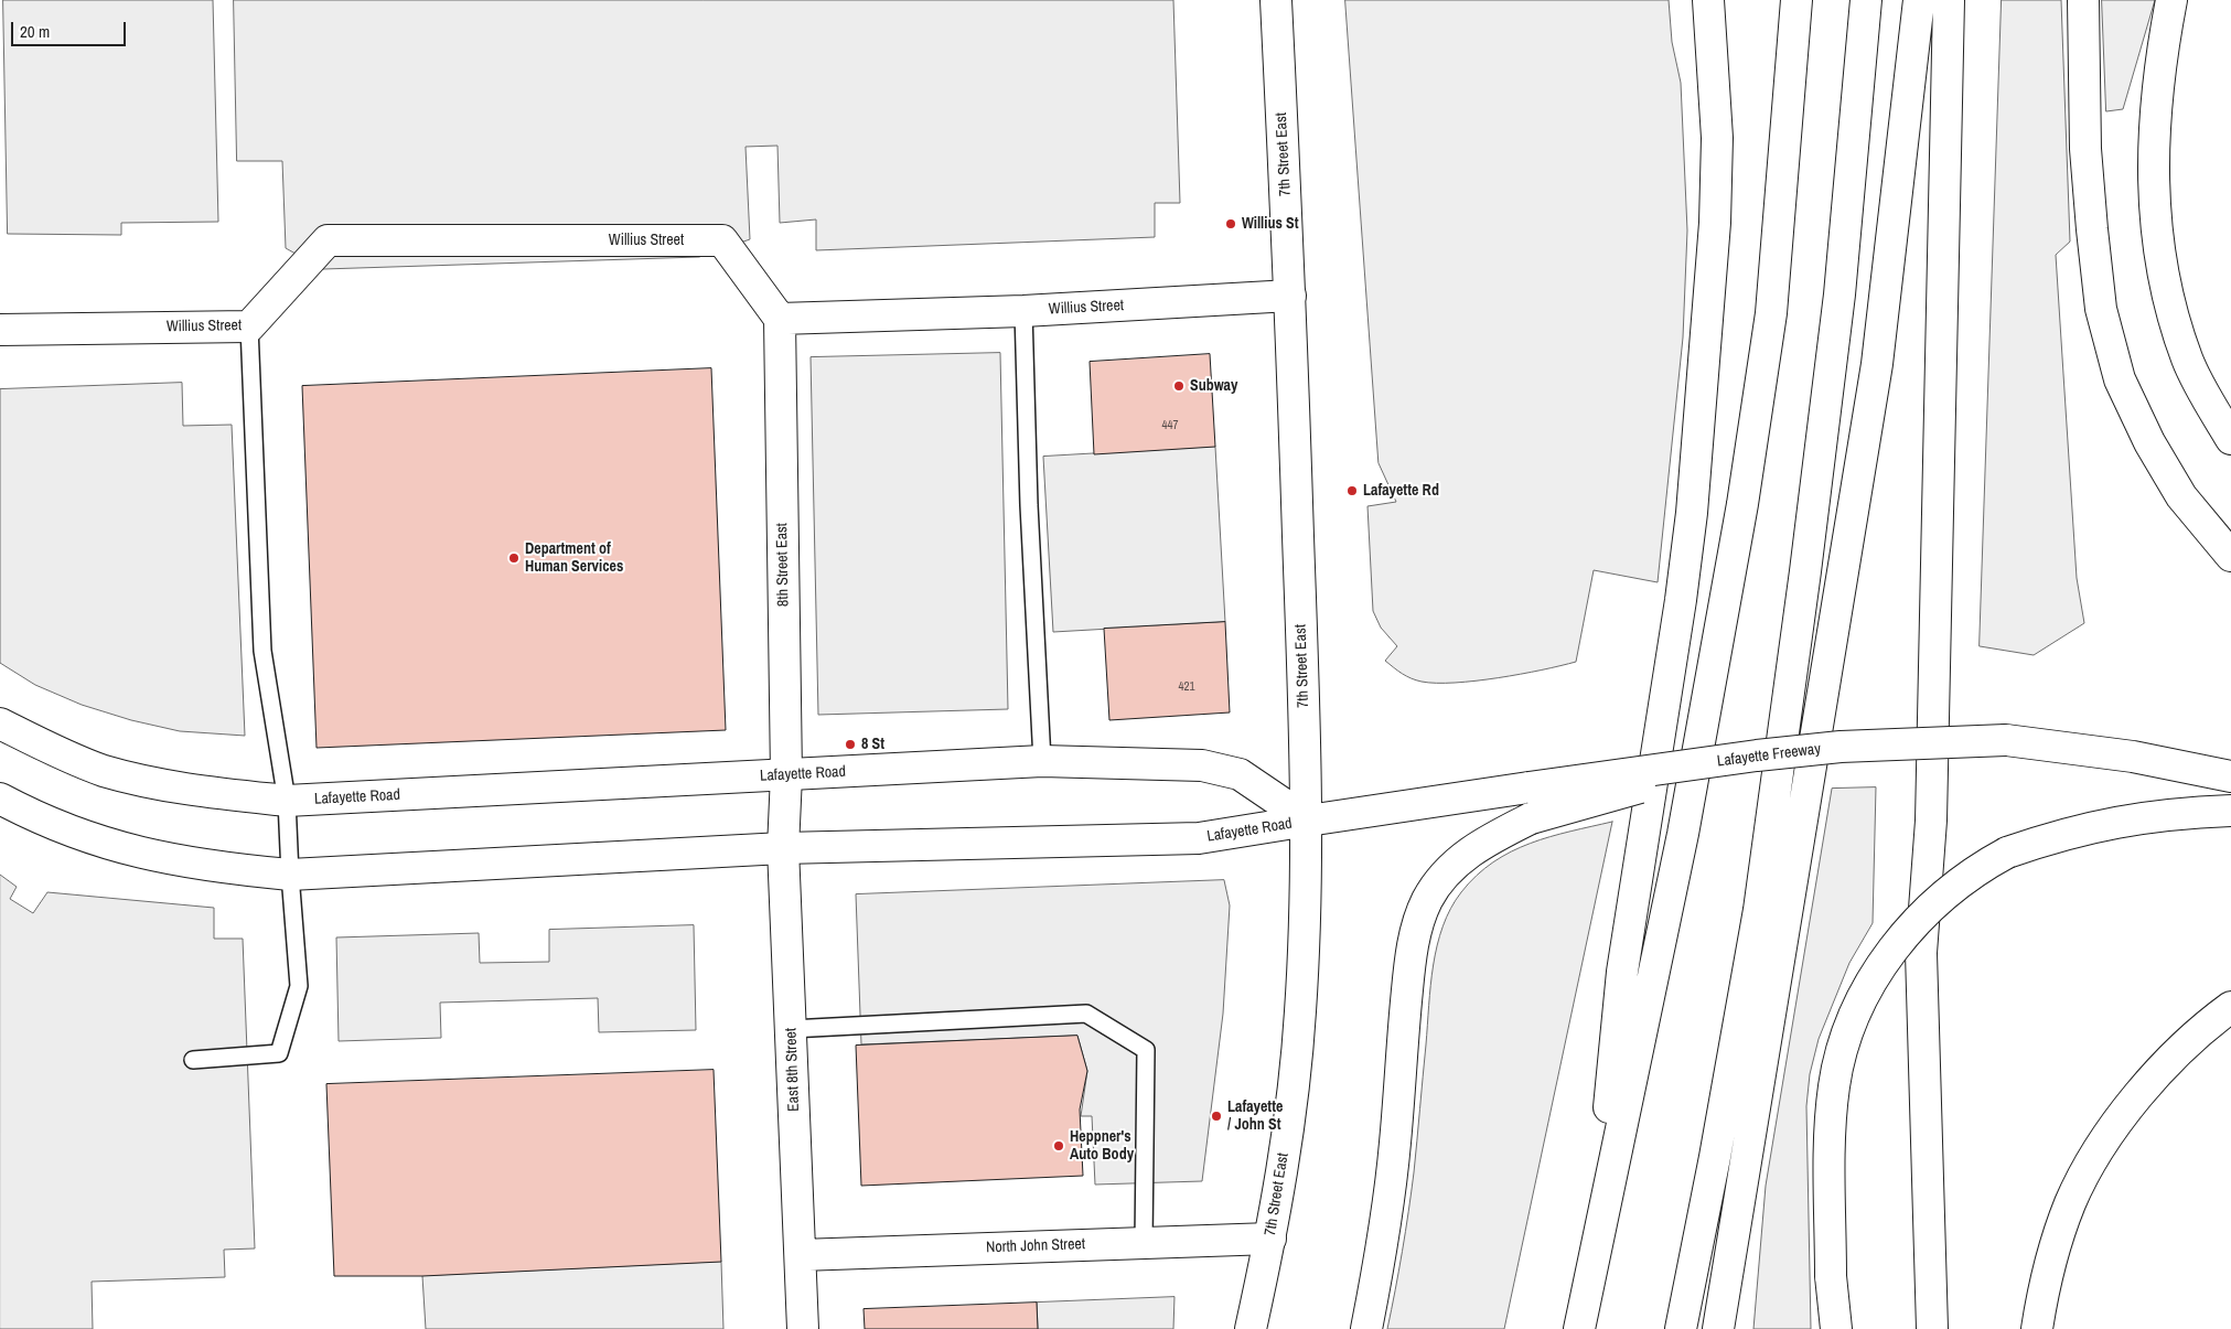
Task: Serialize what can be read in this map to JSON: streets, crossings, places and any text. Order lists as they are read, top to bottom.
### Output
{
  "streets": {
    "main road": [
      "7th Street East",
      "Willius Street",
      "8th Street East",
      "Lafayette Freeway",
      "Lafayette Road",
      "East 8th Street",
      "North John Street"
    ]
  },
  "crossings": [
    ["7th Street East", "Willius Street"],
    ["7th Street East", "Lafayette Freeway"],
    ["7th Street East", "Lafayette Road"],
    ["7th Street East", "North John Street"],
    ["Willius Street", "8th Street East"],
    ["8th Street East", "Lafayette Road"],
    ["8th Street East", "East 8th Street"],
    ["Lafayette Freeway", "Lafayette Road"],
    ["Lafayette Road", "East 8th Street"],
    ["East 8th Street", "North John Street"]
  ],
  "places": [
    "Willius St",
    "Subway",
    "Lafayette Rd",
    "Department of Human Services",
    "8 St",
    "Lafayette / John St",
    "Heppner's Auto Body"
  ],
  "house_numbers": ["447", "421"],
  "scale_bar": "20 m"
}
